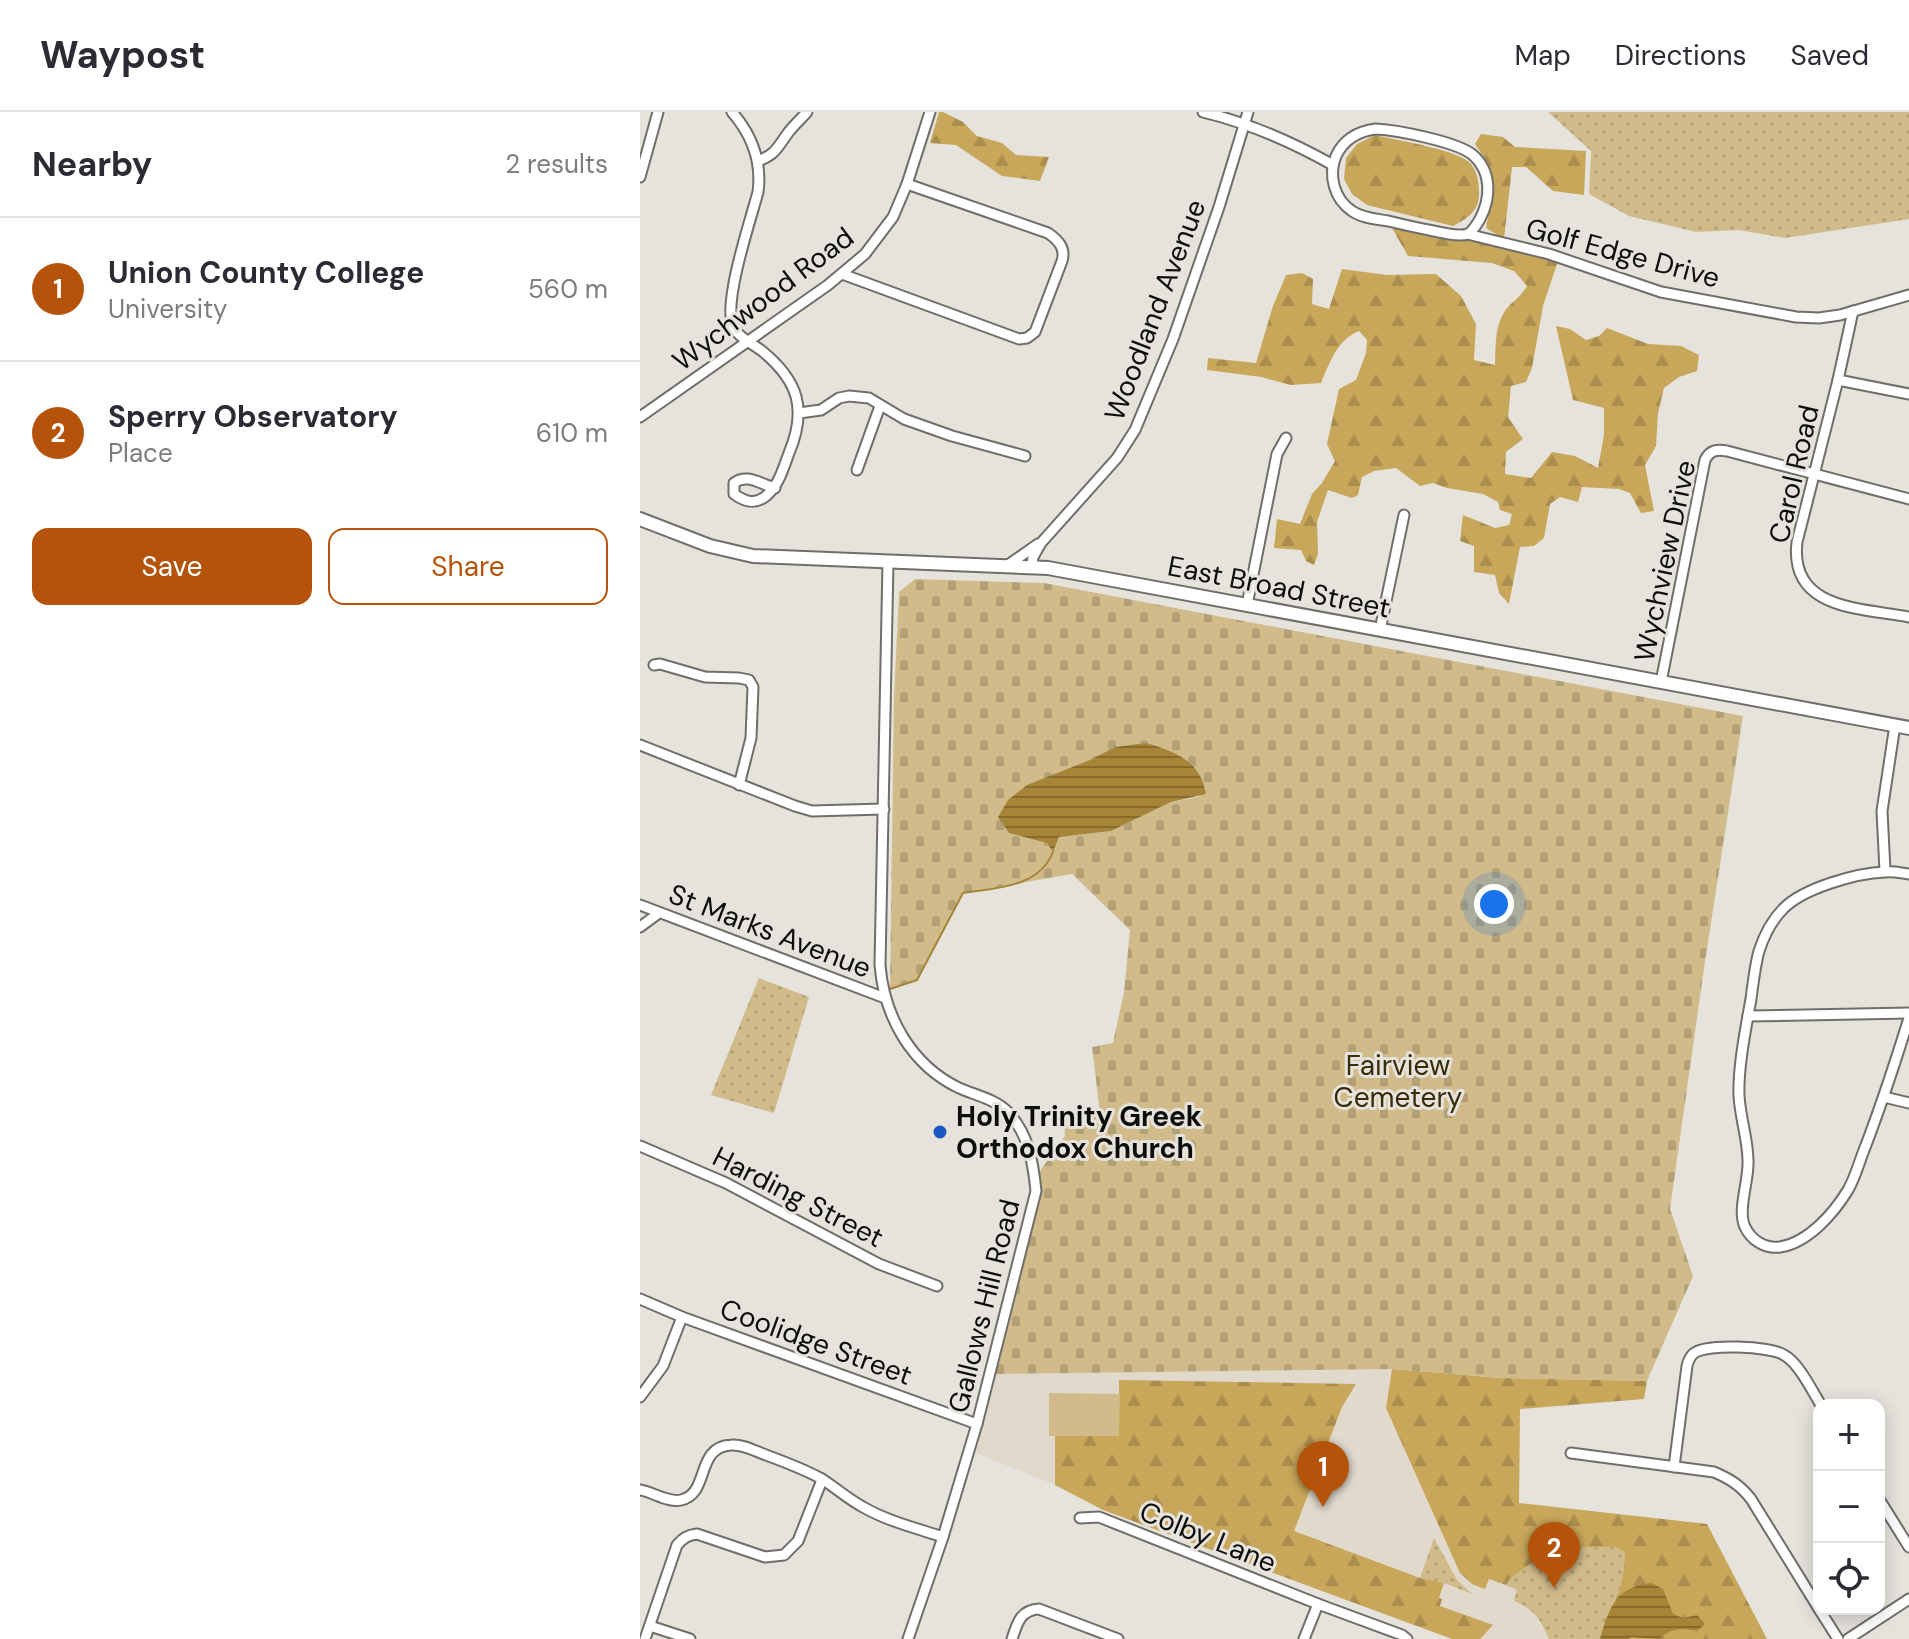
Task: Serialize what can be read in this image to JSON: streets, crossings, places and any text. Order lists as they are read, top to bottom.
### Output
{
  "streets": {
    "street": [
      "Golf Edge Drive",
      "Wychwood Road",
      "Woodland Avenue",
      "Carol Road",
      "Wychview Drive",
      "East Broad Street",
      "St Marks Avenue",
      "Harding Street",
      "Gallows Hill Road",
      "Coolidge Street",
      "Colby Lane"
    ]
  },
  "crossings": [
    ["Golf Edge Drive", "Carol Road"],
    ["Woodland Avenue", "East Broad Street"],
    ["Carol Road", "Wychview Drive"],
    ["Wychview Drive", "East Broad Street"],
    ["East Broad Street", "Gallows Hill Road"],
    ["St Marks Avenue", "Gallows Hill Road"],
    ["Gallows Hill Road", "Coolidge Street"]
  ],
  "parks": ["Fairview Cemetery"],
  "places": ["Holy Trinity Greek Orthodox Church"],
  "page": {
    "header": "Waypost",
    "nav": ["Map", "Directions", "Saved"],
    "heading": ["Nearby", "2 results"],
    "list": [
      {
        "mark": "1",
        "name": "Union County College",
        "note": "University",
        "value": "560 m"
      },
      {
        "mark": "2",
        "name": "Sperry Observatory",
        "note": "Place",
        "value": "610 m"
      }
    ],
    "buttons": ["Save", "Share"],
    "map_buttons": ["+", "−"],
    "pins": ["1", "2"]
  }
}
